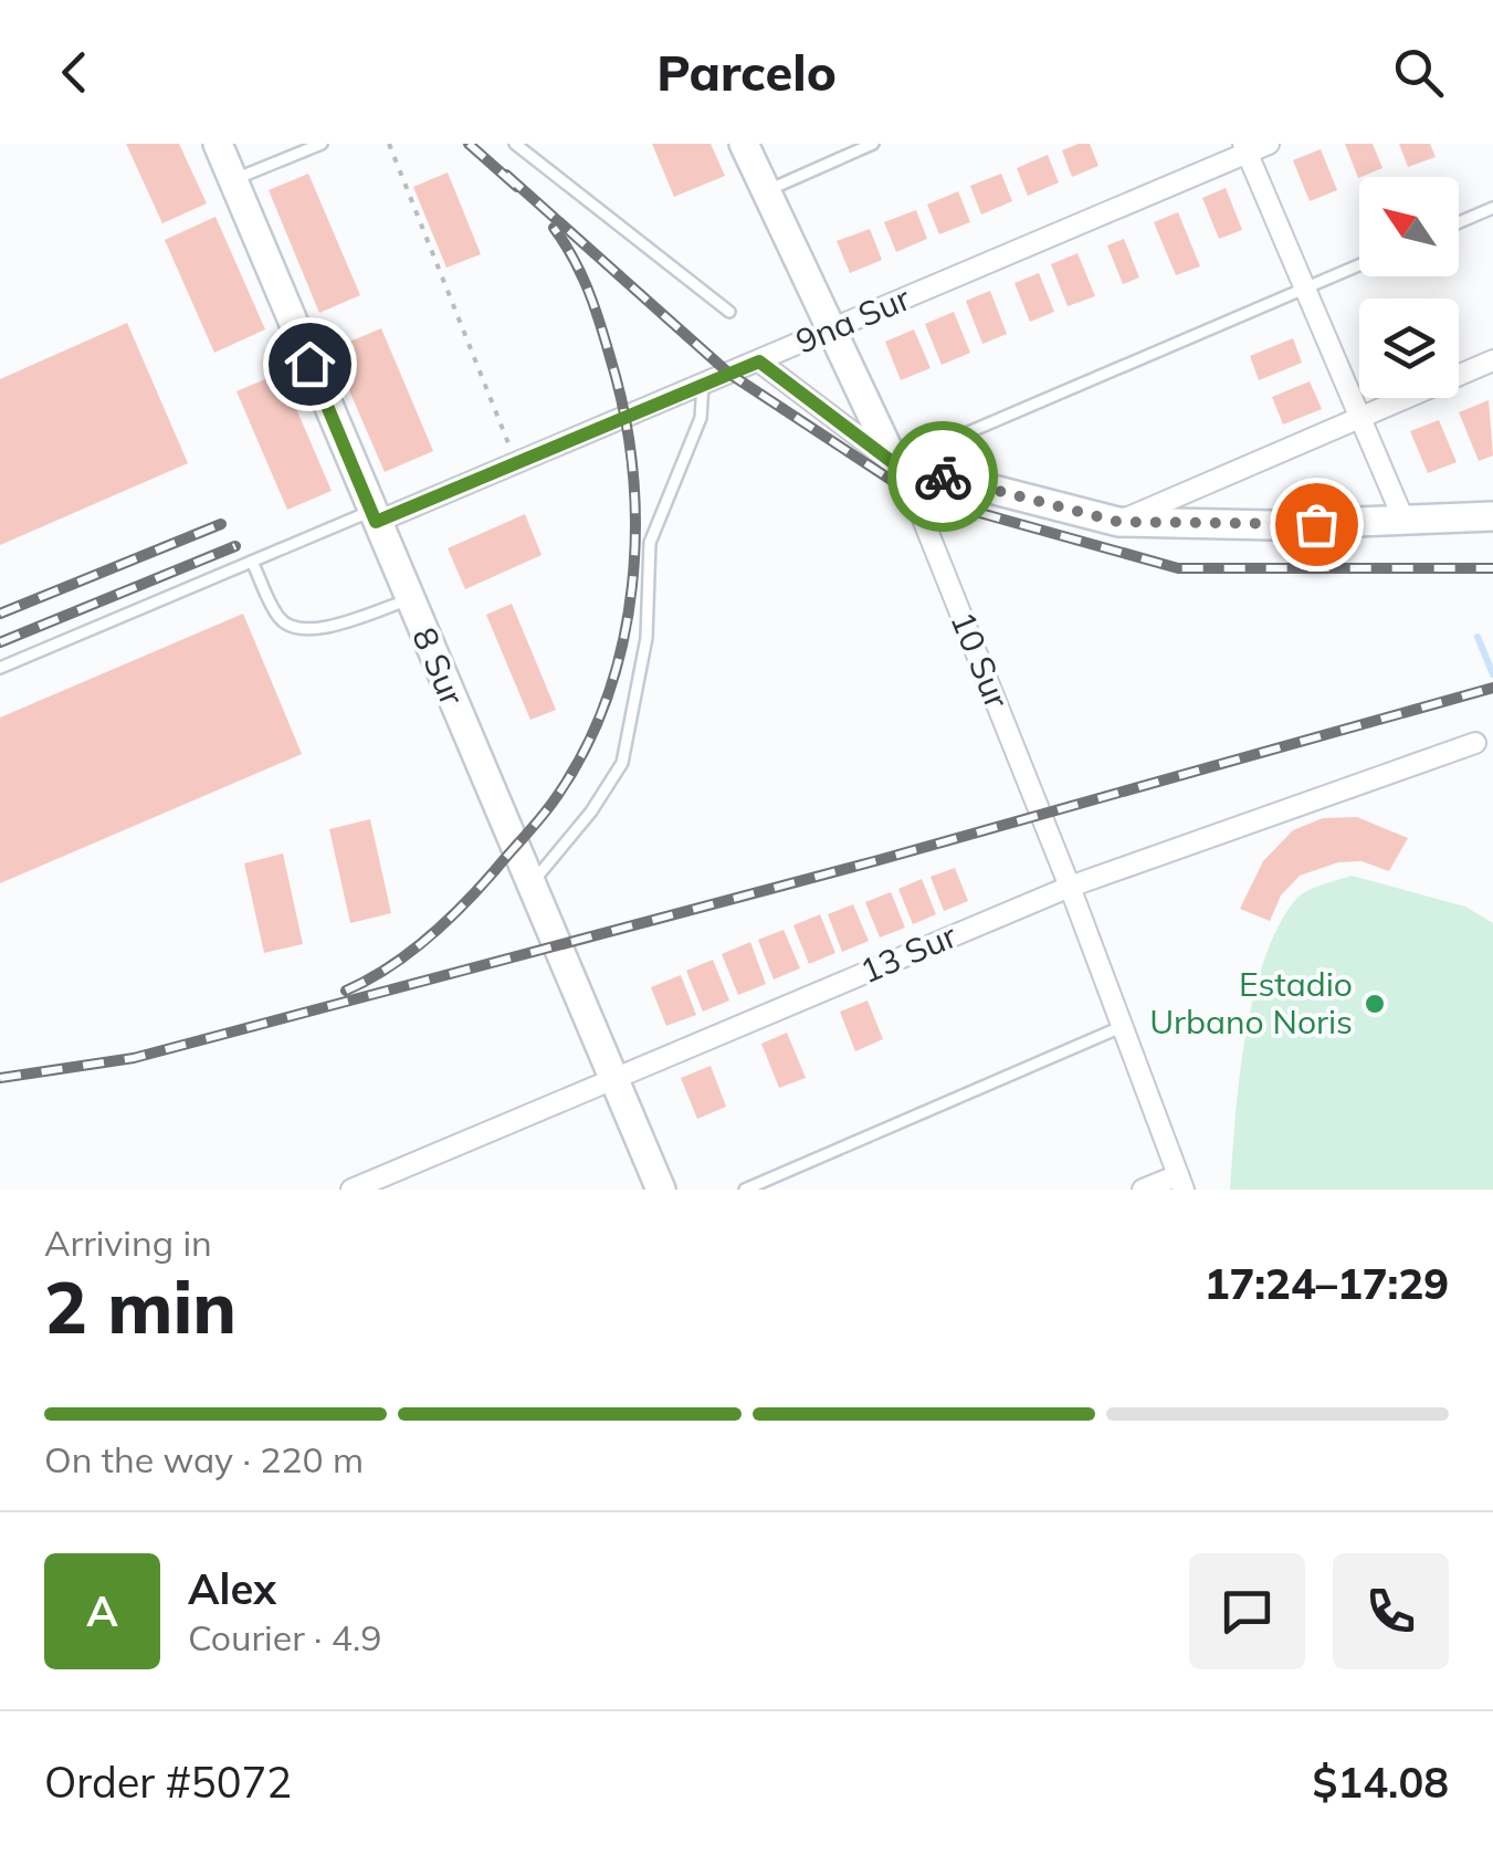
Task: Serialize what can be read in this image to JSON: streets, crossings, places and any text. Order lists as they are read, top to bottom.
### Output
{
  "streets": {
    "street": [
      "9na Sur",
      "10 Sur",
      "8 Sur",
      "13 Sur"
    ]
  },
  "crossings": [
    ["9na Sur", "10 Sur"],
    ["9na Sur", "8 Sur"],
    ["10 Sur", "13 Sur"],
    ["8 Sur", "13 Sur"]
  ],
  "places": ["Estadio Urbano Noris"],
  "north": "top left",
  "page": {
    "header": "Parcelo",
    "heading": ["2 min", "Arriving in", "17:24–17:29"],
    "panel": [
      "Alex",
      "Courier · 4.9",
      "Order #5072",
      "$14.08"
    ],
    "bar": "On the way · 220 m",
    "round": "A"
  }
}
